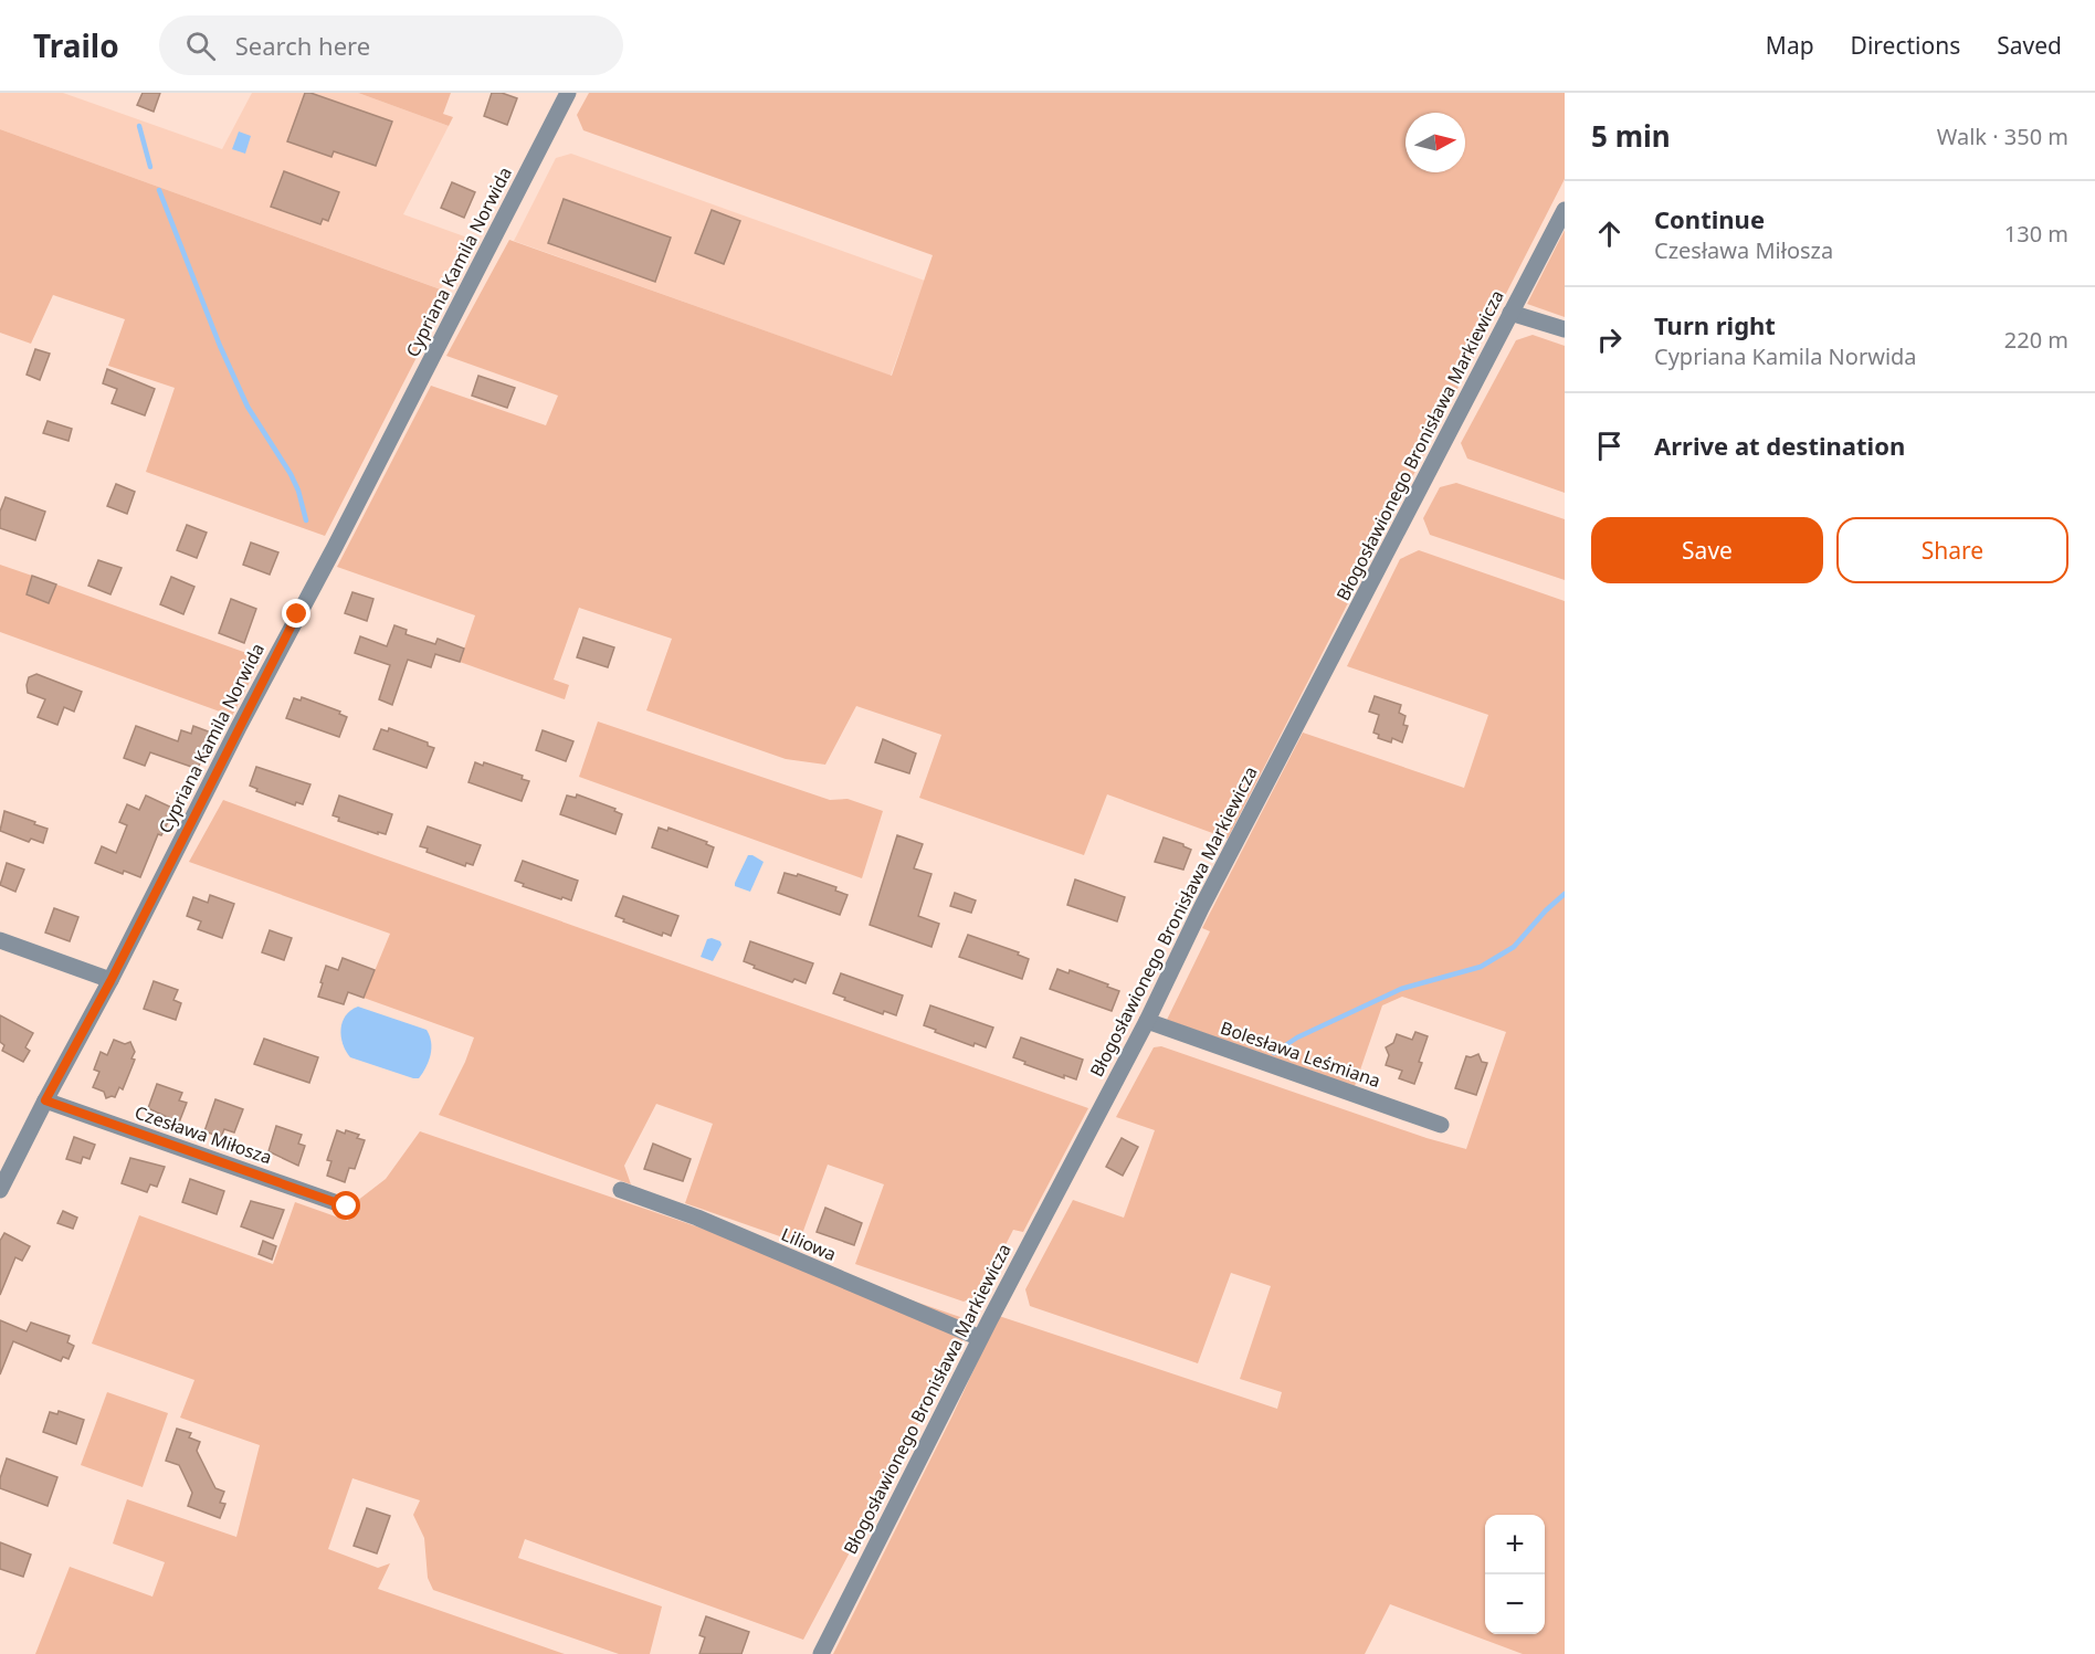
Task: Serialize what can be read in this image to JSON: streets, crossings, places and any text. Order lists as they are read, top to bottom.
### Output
{
  "streets": {
    "street": [
      "Cypriana Kamila Norwida",
      "Błogosławionego Bronisława Markiewicza",
      "Bolesława Leśmiana",
      "Czesława Miłosza",
      "Liliowa"
    ]
  },
  "crossings": [
    ["Cypriana Kamila Norwida", "Czesława Miłosza"],
    ["Błogosławionego Bronisława Markiewicza", "Bolesława Leśmiana"],
    ["Błogosławionego Bronisława Markiewicza", "Liliowa"]
  ],
  "north": "right",
  "page": {
    "header": "Trailo",
    "search": "Search here",
    "nav": ["Map", "Directions", "Saved"],
    "heading": ["5 min", "Walk · 350 m"],
    "list": [
      ["Continue", "Czesława Miłosza", "130 m"],
      ["Turn right", "Cypriana Kamila Norwida", "220 m"],
      "Arrive at destination"
    ],
    "buttons": ["Save", "Share"],
    "map_buttons": ["+", "−"]
  }
}
